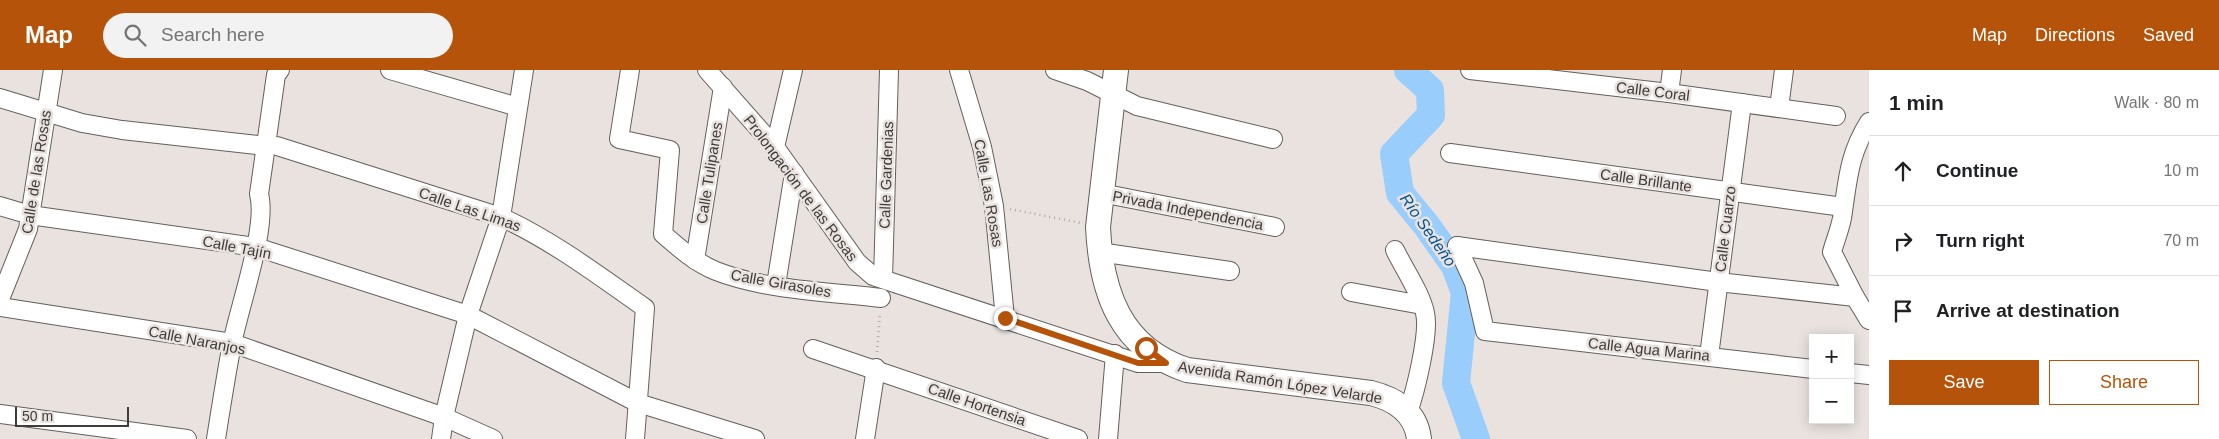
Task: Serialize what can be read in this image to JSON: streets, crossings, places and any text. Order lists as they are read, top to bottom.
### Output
{
  "streets": {
    "main road": ["Avenida Ramón López Velarde"],
    "street": [
      "Calle Coral",
      "Calle de las Rosas",
      "Calle Tulipanes",
      "Calle Gardenias",
      "Calle Brillante",
      "Prolongación de las Rosas",
      "Calle Las Rosas",
      "Calle Las Limas",
      "Privada Independencia",
      "Calle Cuarzo",
      "Calle Tajín",
      "Calle Girasoles",
      "Calle Naranjos",
      "Calle Agua Marina",
      "Calle Hortensia"
    ]
  },
  "crossings": [
    ["Calle Coral", "Calle Cuarzo"],
    ["Calle de las Rosas", "Calle Las Limas"],
    ["Calle de las Rosas", "Calle Tajín"],
    ["Calle Tulipanes", "Prolongación de las Rosas"],
    ["Calle Tulipanes", "Calle Girasoles"],
    ["Calle Gardenias", "Prolongación de las Rosas"],
    ["Calle Brillante", "Calle Cuarzo"],
    ["Prolongación de las Rosas", "Calle Las Rosas"],
    ["Prolongación de las Rosas", "Avenida Ramón López Velarde"],
    ["Calle Las Limas", "Calle Tajín"],
    ["Privada Independencia", "Avenida Ramón López Velarde"],
    ["Calle Cuarzo", "Calle Agua Marina"]
  ],
  "water": ["Río Sedeño"],
  "scale_bar": "50 m",
  "page": {
    "header": "Map",
    "search": "Search here",
    "nav": ["Map", "Directions", "Saved"],
    "heading": ["1 min", "Walk · 80 m"],
    "list": [
      ["Continue", "10 m"],
      ["Turn right", "70 m"],
      "Arrive at destination"
    ],
    "map_buttons": ["+", "−"],
    "buttons": ["Save", "Share"],
    "scale": "50 m"
  }
}
